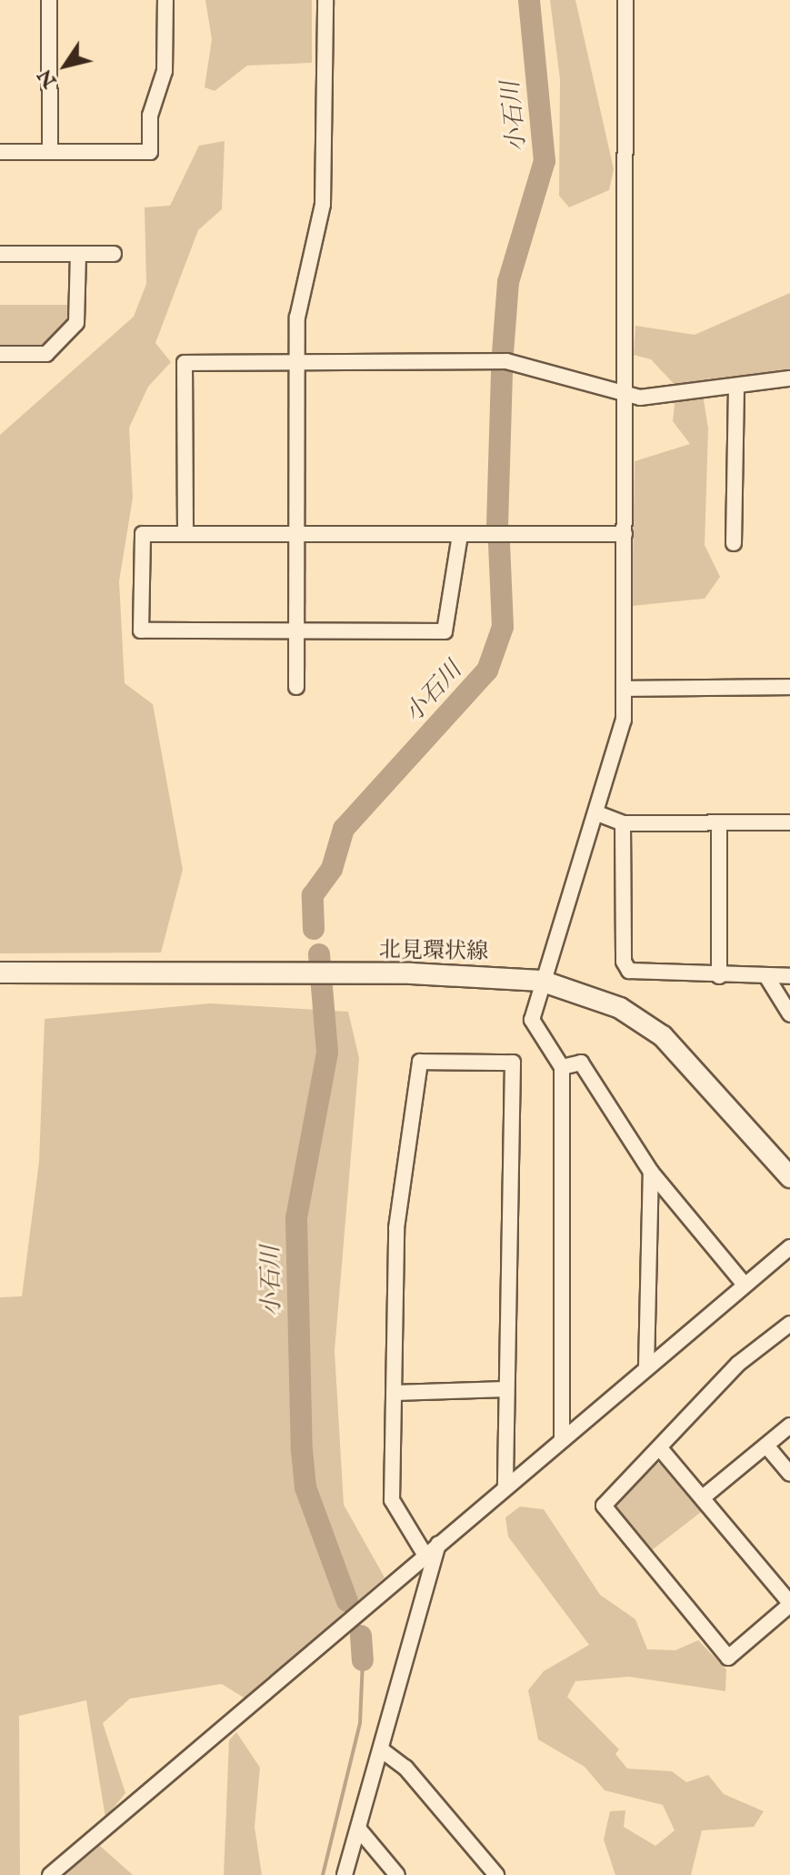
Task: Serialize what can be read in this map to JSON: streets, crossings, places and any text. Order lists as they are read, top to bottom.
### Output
{
  "streets": {
    "main road": ["北見環状線"]
  },
  "water": ["小石川"],
  "north": "bottom left"
}
